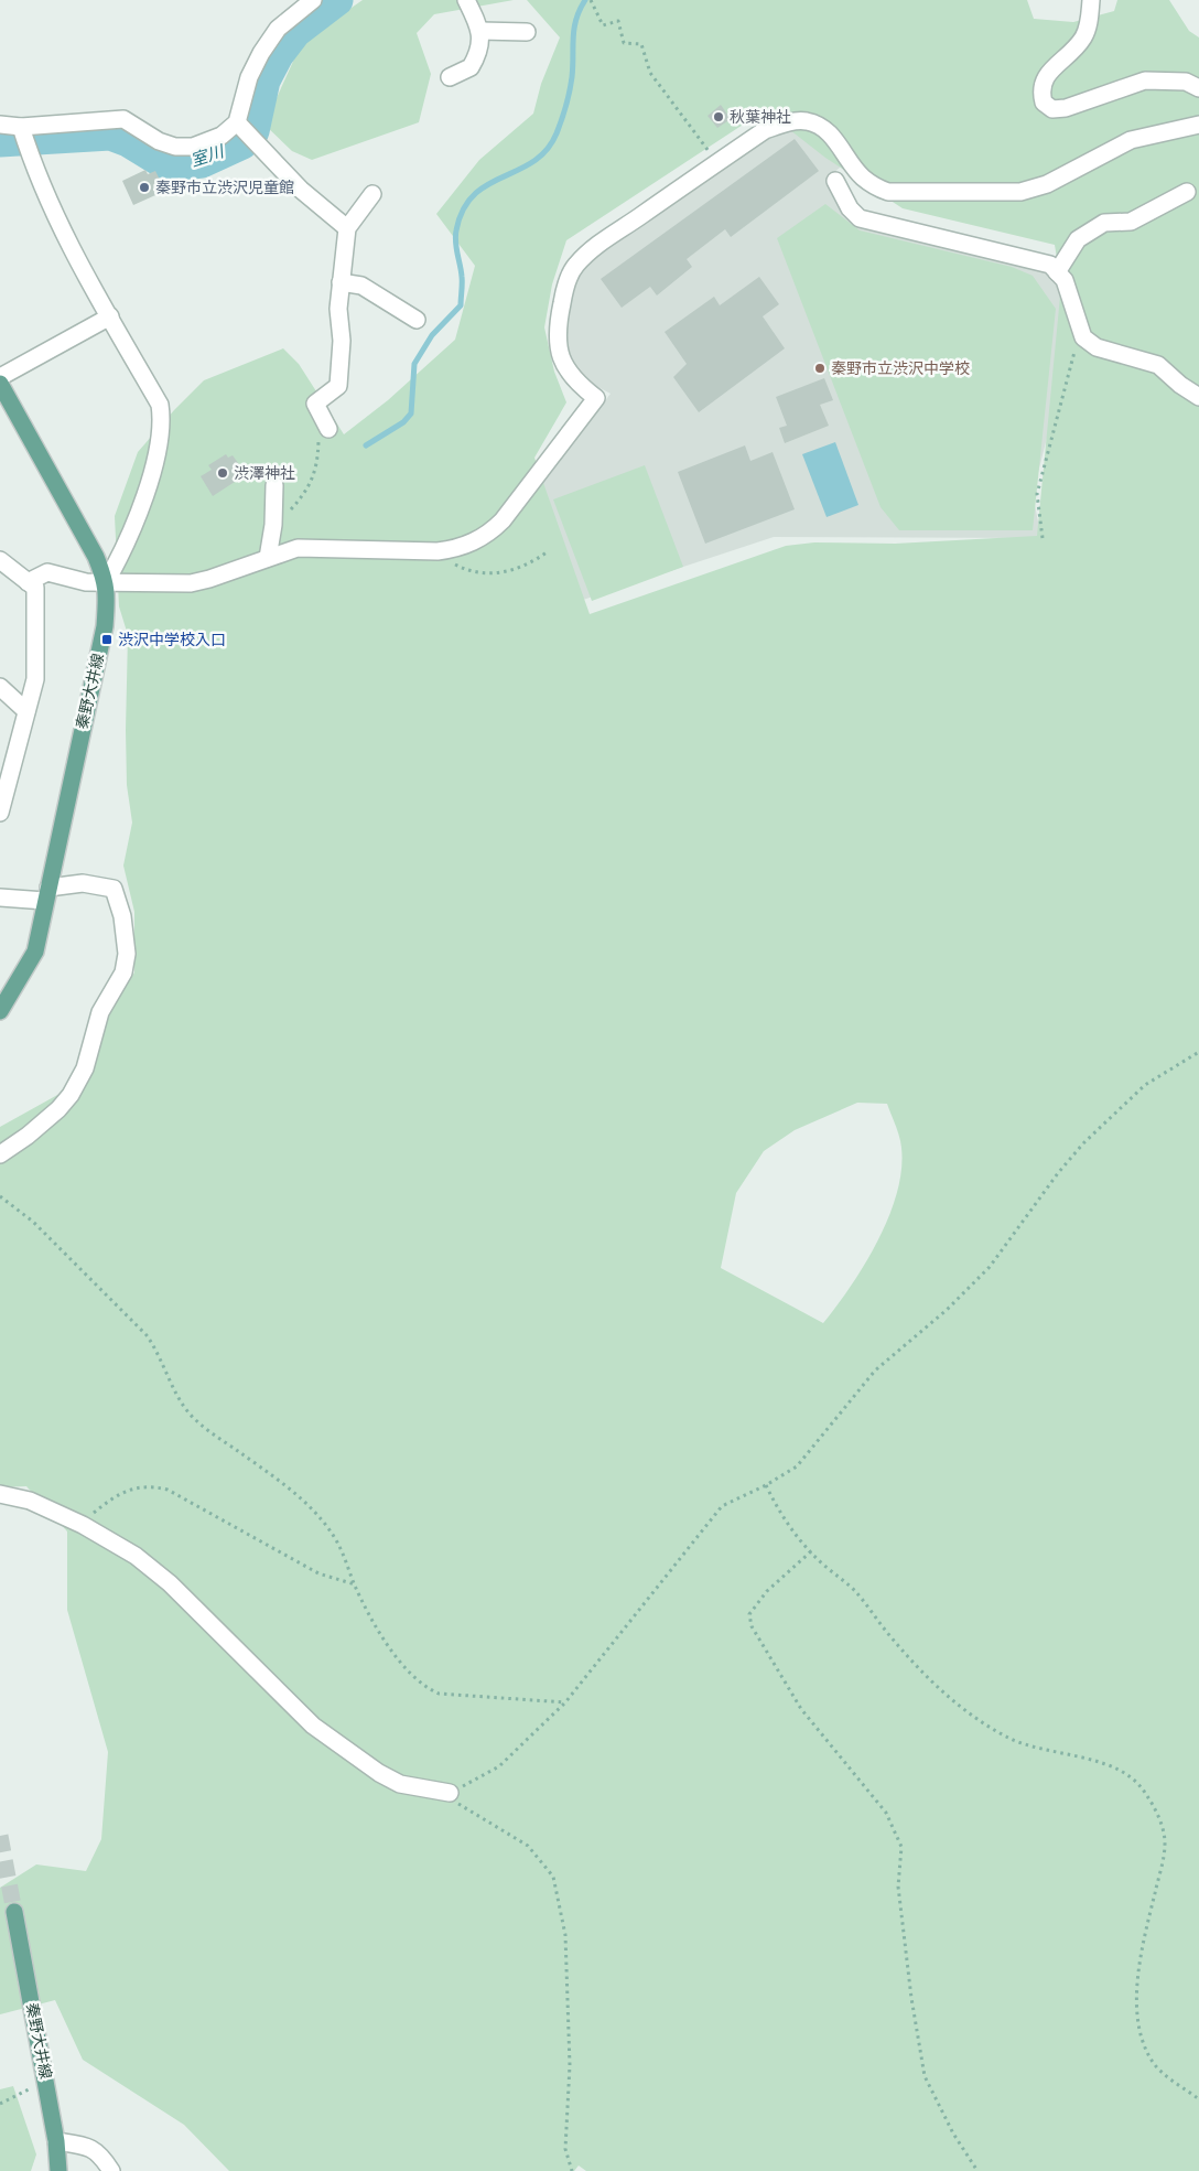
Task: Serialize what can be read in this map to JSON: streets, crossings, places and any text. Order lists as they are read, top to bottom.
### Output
{
  "streets": {
    "main road": ["秦野大井線"]
  },
  "water": ["室川"],
  "places": {
    "other": [
      "秋葉神社",
      "秦野市立渋沢児童館",
      "秦野市立渋沢中学校",
      "渋澤神社"
    ],
    "transit": ["渋沢中学校入口"]
  }
}
